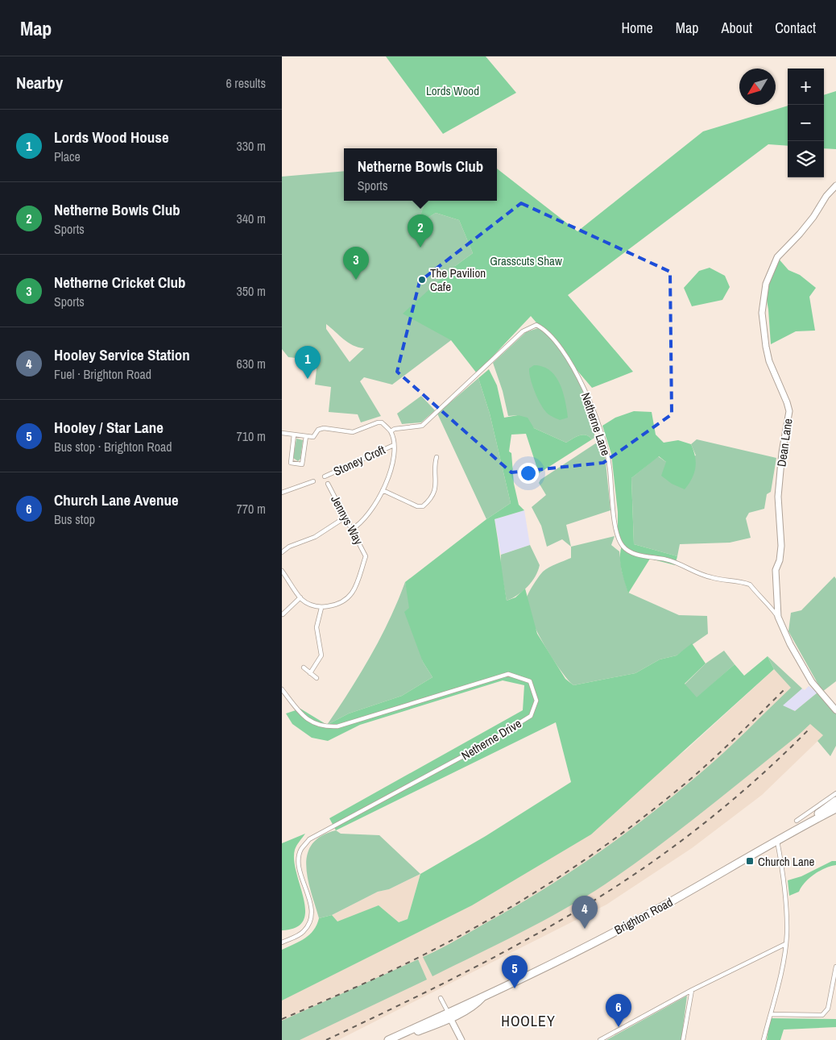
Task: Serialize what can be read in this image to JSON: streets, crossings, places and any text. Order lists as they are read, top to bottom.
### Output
{
  "streets": {
    "highway": ["Brighton Road"],
    "street": [
      "Netherne Lane",
      "Dean Lane",
      "Stoney Croft",
      "Jennys Way",
      "Netherne Drive"
    ]
  },
  "crossings": [
    ["Netherne Lane", "Dean Lane"]
  ],
  "districts": ["HOOLEY"],
  "parks": ["Lords Wood", "Grasscuts Shaw"],
  "places": {
    "other": ["The Pavilion Cafe"],
    "transit": ["Church Lane"]
  },
  "north": "bottom left",
  "page": {
    "header": "Map",
    "nav": [
      "Home",
      "Map",
      "About",
      "Contact"
    ],
    "heading": ["Nearby", "6 results"],
    "map_buttons": ["+", "−"],
    "list": [
      {
        "mark": "1",
        "name": "Lords Wood House",
        "note": "Place",
        "value": "330 m"
      },
      {
        "mark": "2",
        "name": "Netherne Bowls Club",
        "note": "Sports",
        "value": "340 m"
      },
      {
        "mark": "3",
        "name": "Netherne Cricket Club",
        "note": "Sports",
        "value": "350 m"
      },
      {
        "mark": "4",
        "name": "Hooley Service Station",
        "note": "Fuel · Brighton Road",
        "value": "630 m"
      },
      {
        "mark": "5",
        "name": "Hooley / Star Lane",
        "note": "Bus stop · Brighton Road",
        "value": "710 m"
      },
      {
        "mark": "6",
        "name": "Church Lane Avenue",
        "note": "Bus stop",
        "value": "770 m"
      }
    ],
    "popup": ["Netherne Bowls Club", "Sports"],
    "pins": [
      "2",
      "3",
      "1",
      "4",
      "5",
      "6"
    ]
  }
}
